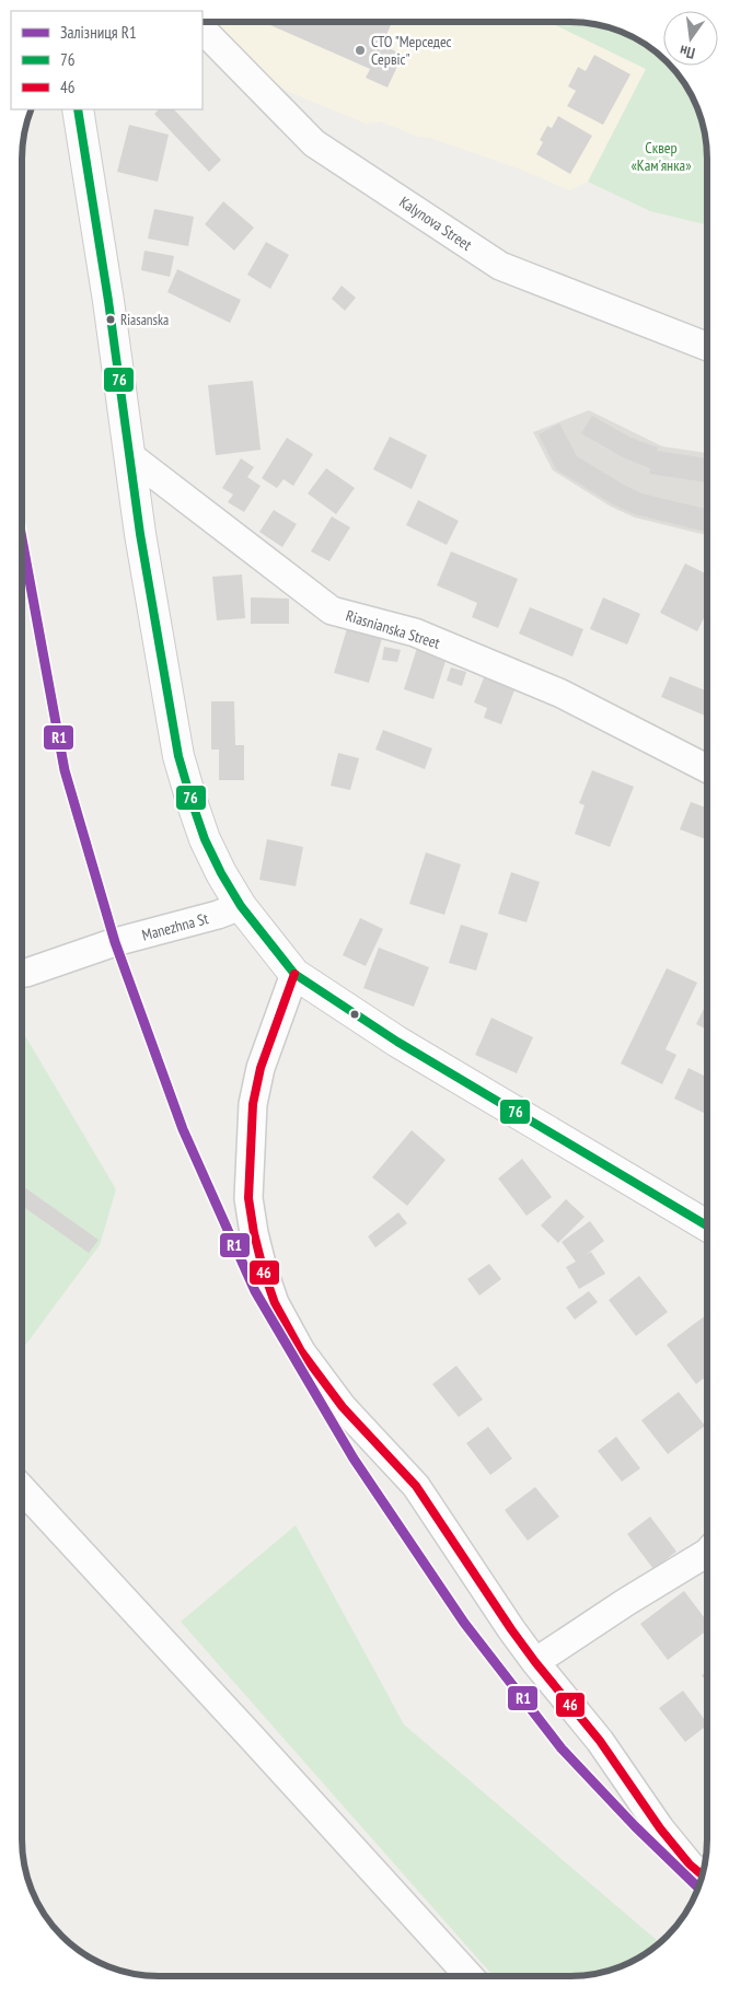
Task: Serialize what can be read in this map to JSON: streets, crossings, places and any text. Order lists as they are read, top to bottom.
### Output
{
  "streets": {
    "street": ["Kalynova Street", "Riasnianska Street", "Manezhna St"]
  },
  "parks": ["Сквер «Кам'янка»"],
  "places": ["СТО \"Мерседес Сервіс\"", "Riasanska"],
  "lines": ["transit line 76", "rail line R1", "transit line 46"],
  "legend": ["Залізниця R1", "76", "46"],
  "north": "bottom"
}
